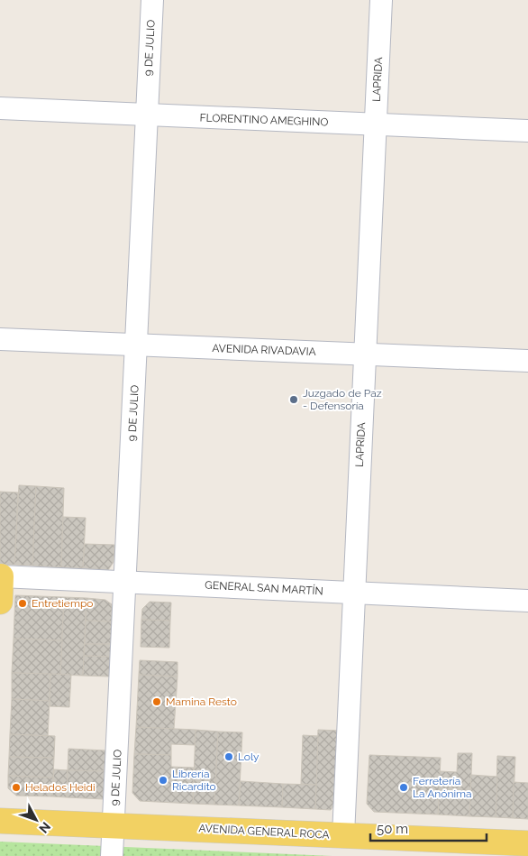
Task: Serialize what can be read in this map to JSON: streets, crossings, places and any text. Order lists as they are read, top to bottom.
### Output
{
  "streets": {
    "main road": ["AVENIDA GENERAL ROCA"],
    "street": [
      "9 DE JULIO",
      "LAPRIDA",
      "FLORENTINO AMEGHINO",
      "AVENIDA RIVADAVIA",
      "GENERAL SAN MARTÍN"
    ]
  },
  "crossings": [
    ["9 DE JULIO", "FLORENTINO AMEGHINO"],
    ["9 DE JULIO", "AVENIDA RIVADAVIA"],
    ["9 DE JULIO", "GENERAL SAN MARTÍN"],
    ["9 DE JULIO", "AVENIDA GENERAL ROCA"],
    ["LAPRIDA", "FLORENTINO AMEGHINO"],
    ["LAPRIDA", "AVENIDA RIVADAVIA"],
    ["LAPRIDA", "GENERAL SAN MARTÍN"],
    ["LAPRIDA", "AVENIDA GENERAL ROCA"]
  ],
  "places": [
    "Juzgado de Paz - Defensoría",
    "Entretiempo",
    "Mamina Resto",
    "Loly",
    "Librería Ricardito",
    "Helados Heidi",
    "Ferretería La Anónima"
  ],
  "scale_bar": "50 m",
  "north": "bottom right"
}
